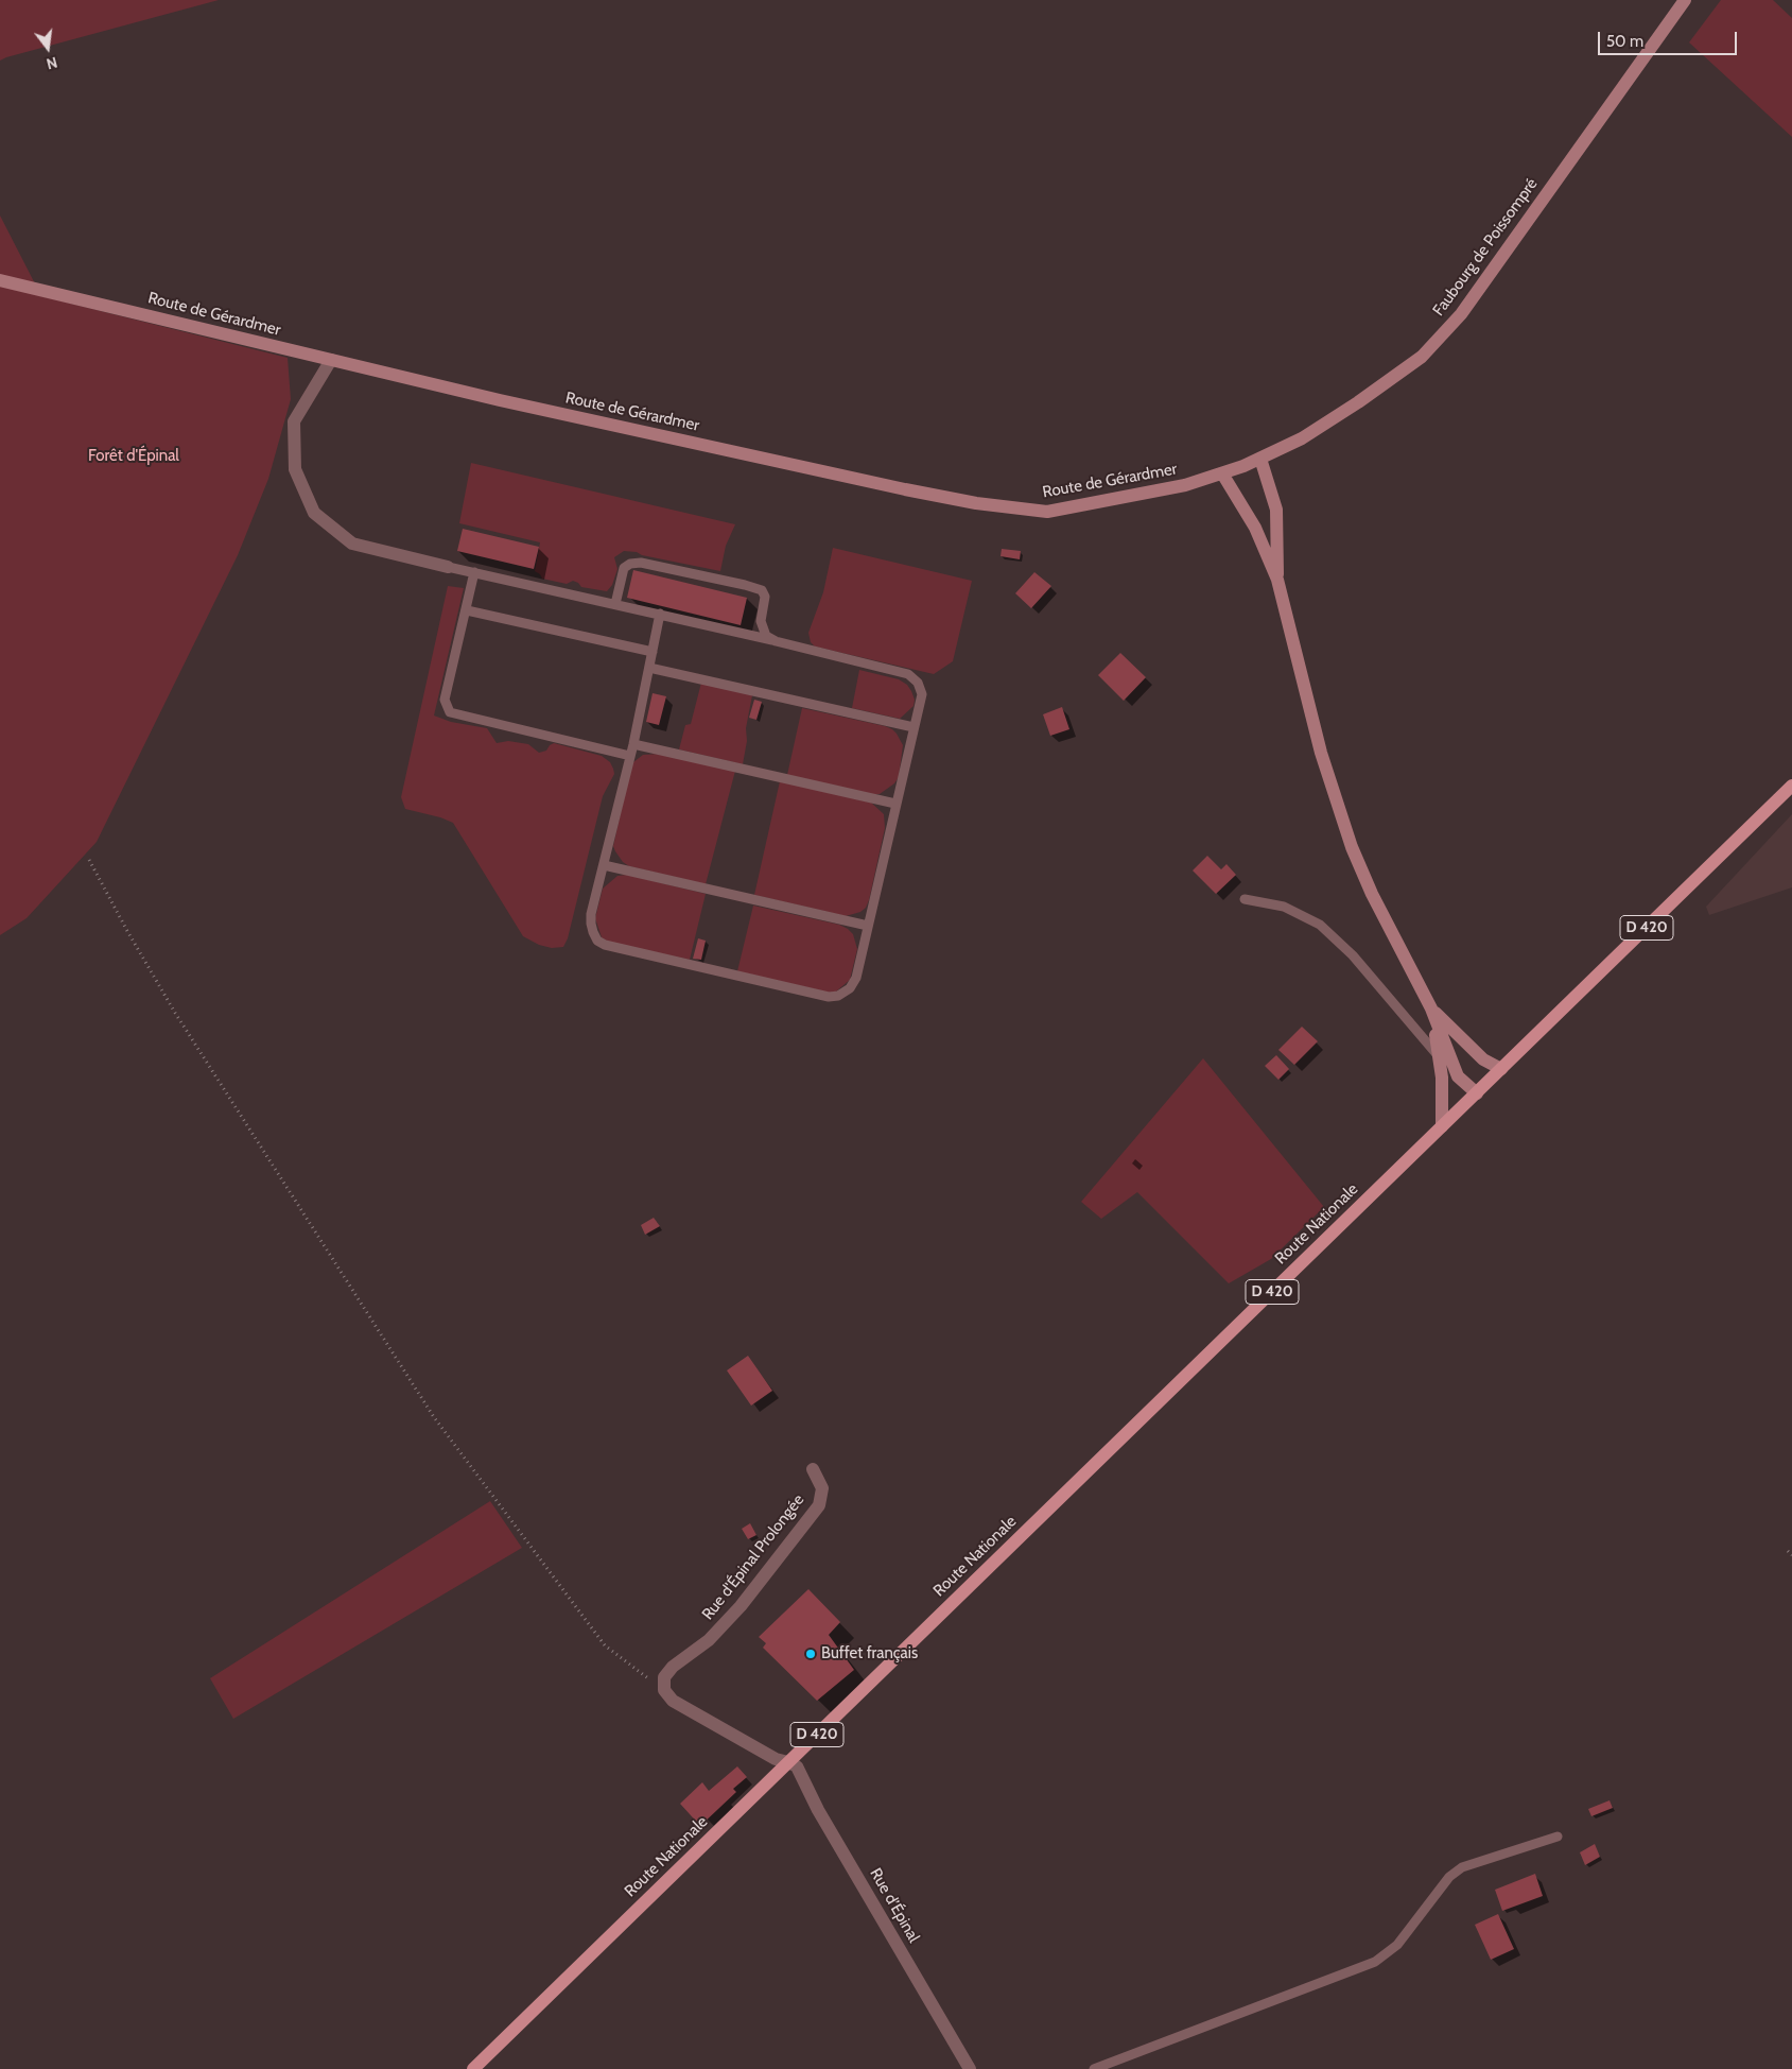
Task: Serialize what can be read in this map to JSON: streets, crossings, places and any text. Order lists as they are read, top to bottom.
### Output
{
  "streets": {
    "main road": [
      "Faubourg de Poissompré",
      "Route de Gérardmer",
      "D 420",
      "Route Nationale"
    ],
    "street": ["Rue d'Épinal Prolongée", "Rue d’Épinal"]
  },
  "crossings": [
    ["Faubourg de Poissompré", "Route de Gérardmer"],
    ["D 420", "Route Nationale"],
    ["Route Nationale", "Rue d’Épinal"]
  ],
  "parks": ["Forêt d'Épinal"],
  "places": ["Buffet français"],
  "scale_bar": "50 m",
  "north": "bottom"
}
